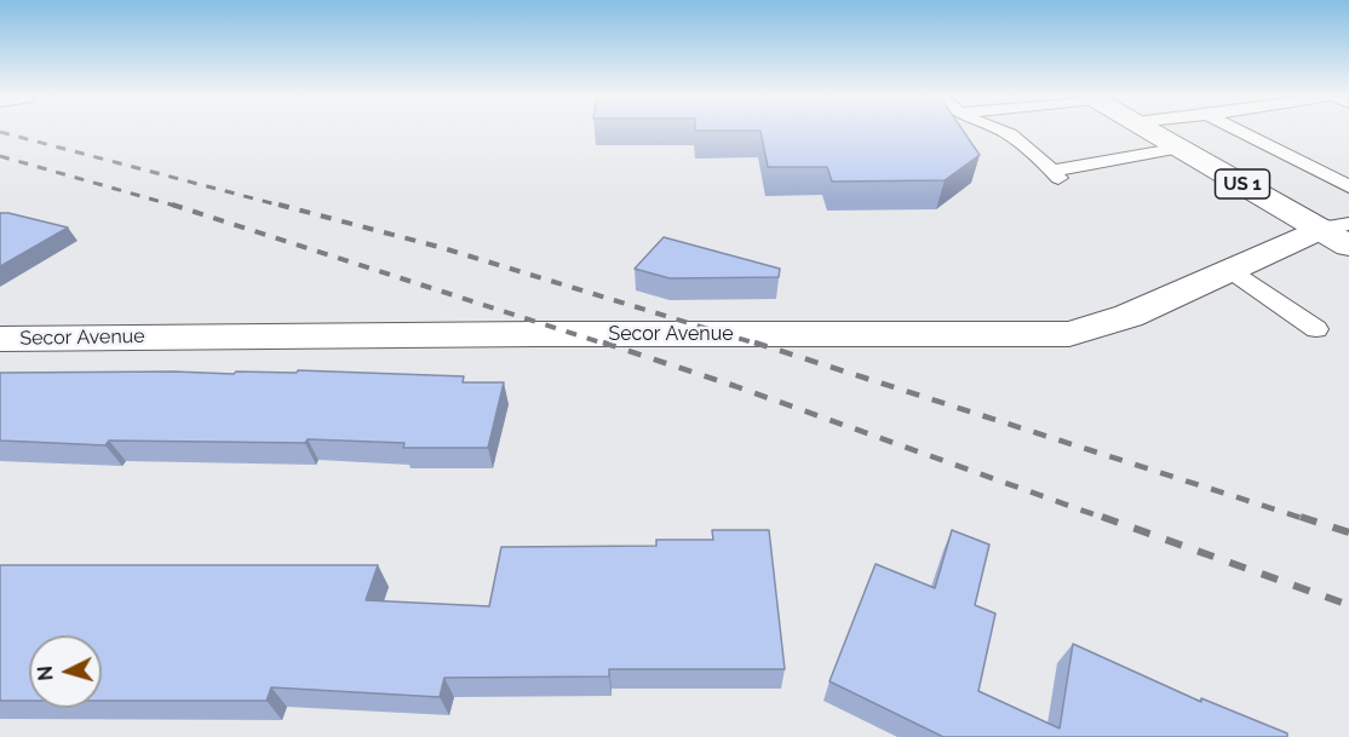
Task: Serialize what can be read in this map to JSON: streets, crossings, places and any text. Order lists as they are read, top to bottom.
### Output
{
  "streets": {
    "street": ["US 1", "Secor Avenue"]
  },
  "crossings": [
    ["US 1", "Secor Avenue"]
  ],
  "north": "left"
}
